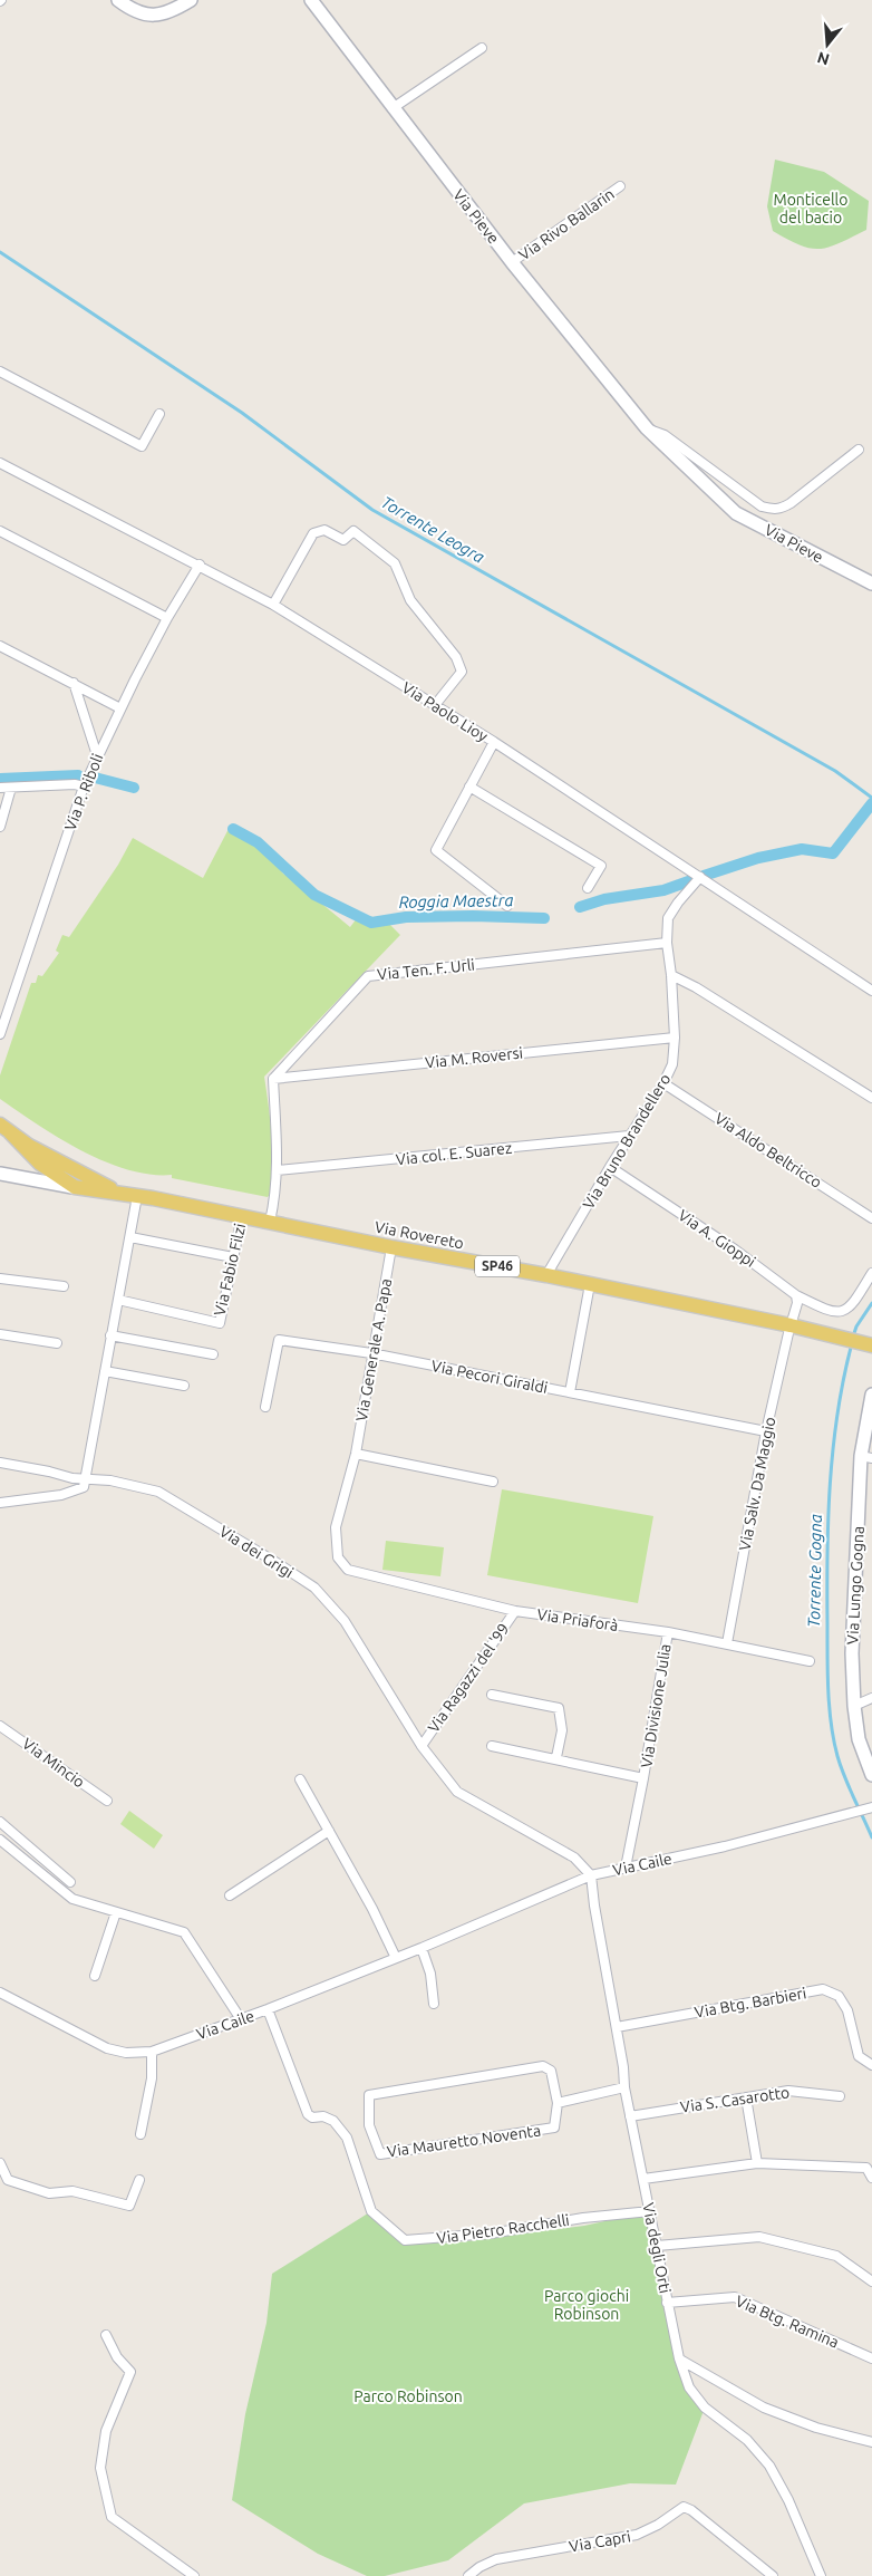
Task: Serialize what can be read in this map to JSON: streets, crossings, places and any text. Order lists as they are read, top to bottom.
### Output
{
  "streets": {
    "main road": ["Via Rovereto", "SP46"],
    "street": [
      "Via Pieve",
      "Via Rivo Ballarin",
      "Via Paolo Lioy",
      "Via P. Riboli",
      "Via Ten. F. Urli",
      "Via M. Roversi",
      "Via Bruno Brandellero",
      "Via Aldo Beltricco",
      "Via col. E. Suarez",
      "Via A. Gioppi",
      "Via Fabio Filzi",
      "Via Generale A. Papa",
      "Via Pecori Giraldi",
      "Via Salv. Da Maggio",
      "Via dei Grigi",
      "Via Lungo Gogna",
      "Via Priaforà",
      "Via Ragazzi del '99",
      "Via Divisione Julia",
      "Via Mincio",
      "Via Caile",
      "Via Btg. Barbieri",
      "Via S. Casarotto",
      "Via Mauretto Noventa",
      "Via Pietro Racchelli",
      "Via degli Orti",
      "Via Btg. Ramina",
      "Via Capri"
    ]
  },
  "crossings": [
    ["Via Pieve", "Via Rivo Ballarin"],
    ["Via Paolo Lioy", "Via P. Riboli"],
    ["Via Paolo Lioy", "Via Bruno Brandellero"],
    ["Via Ten. F. Urli", "Via M. Roversi"],
    ["Via Ten. F. Urli", "Via Bruno Brandellero"],
    ["Via M. Roversi", "Via Bruno Brandellero"],
    ["Via Bruno Brandellero", "Via Aldo Beltricco"],
    ["Via Bruno Brandellero", "Via col. E. Suarez"],
    ["Via Bruno Brandellero", "Via Rovereto"],
    ["Via Bruno Brandellero", "Via A. Gioppi"],
    ["Via Rovereto", "SP46"],
    ["Via Rovereto", "Via Fabio Filzi"],
    ["Via Rovereto", "Via Generale A. Papa"],
    ["Via Rovereto", "Via Salv. Da Maggio"],
    ["Via Generale A. Papa", "Via Pecori Giraldi"],
    ["Via Generale A. Papa", "Via Priaforà"],
    ["Via Pecori Giraldi", "Via Salv. Da Maggio"],
    ["Via Salv. Da Maggio", "Via Priaforà"],
    ["Via dei Grigi", "Via Ragazzi del '99"],
    ["Via dei Grigi", "Via Caile"],
    ["Via dei Grigi", "Via degli Orti"],
    ["Via Priaforà", "Via Ragazzi del '99"],
    ["Via Priaforà", "Via Divisione Julia"],
    ["Via Divisione Julia", "Via Caile"],
    ["Via Caile", "Via Pietro Racchelli"],
    ["Via Caile", "Via degli Orti"],
    ["Via Btg. Barbieri", "Via degli Orti"],
    ["Via S. Casarotto", "Via degli Orti"],
    ["Via Pietro Racchelli", "Via degli Orti"],
    ["Via degli Orti", "Via Btg. Ramina"]
  ],
  "water": ["Torrente Leogra", "Roggia Maestra", "Torrente Gogna"],
  "parks": ["Monticello del bacio", "Parco giochi Robinson", "Parco Robinson"],
  "north": "bottom"
}
